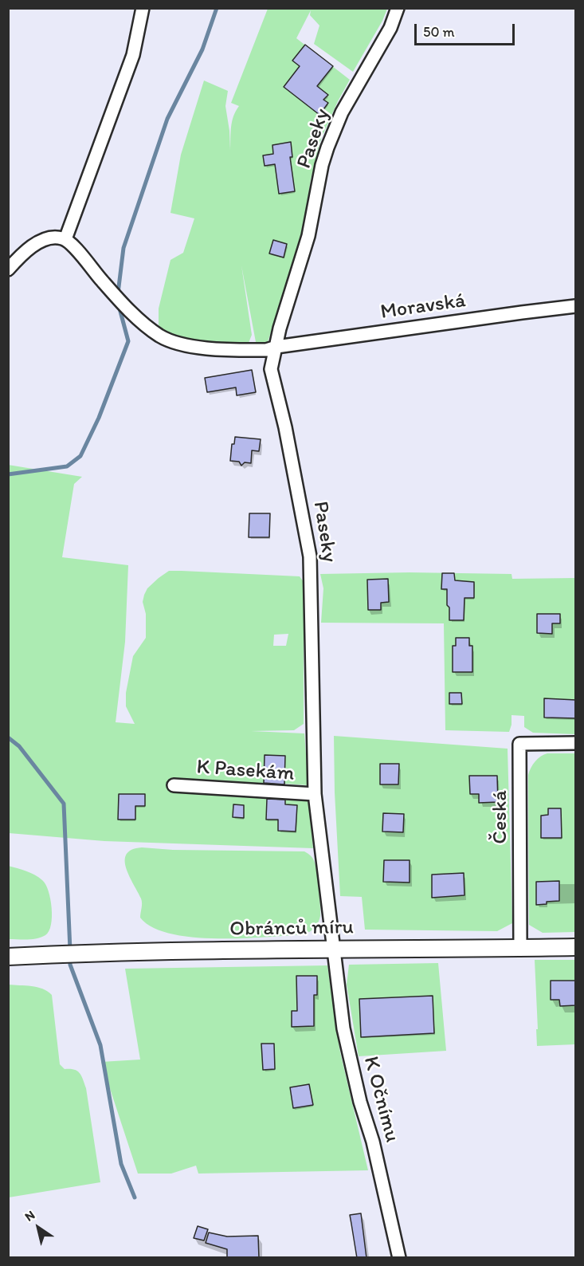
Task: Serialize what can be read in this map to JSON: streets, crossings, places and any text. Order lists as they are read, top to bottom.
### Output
{
  "streets": {
    "main road": ["Obránců míru"],
    "street": [
      "Paseky",
      "Moravská",
      "K Pasekám",
      "Česká",
      "K Očnímu"
    ]
  },
  "crossings": [
    ["Paseky", "Moravská"],
    ["Paseky", "K Pasekám"],
    ["K Pasekám", "Obránců míru"],
    ["K Pasekám", "K Očnímu"],
    ["Česká", "Obránců míru"],
    ["Obránců míru", "K Očnímu"]
  ],
  "scale_bar": "50 m",
  "north": "top left"
}
